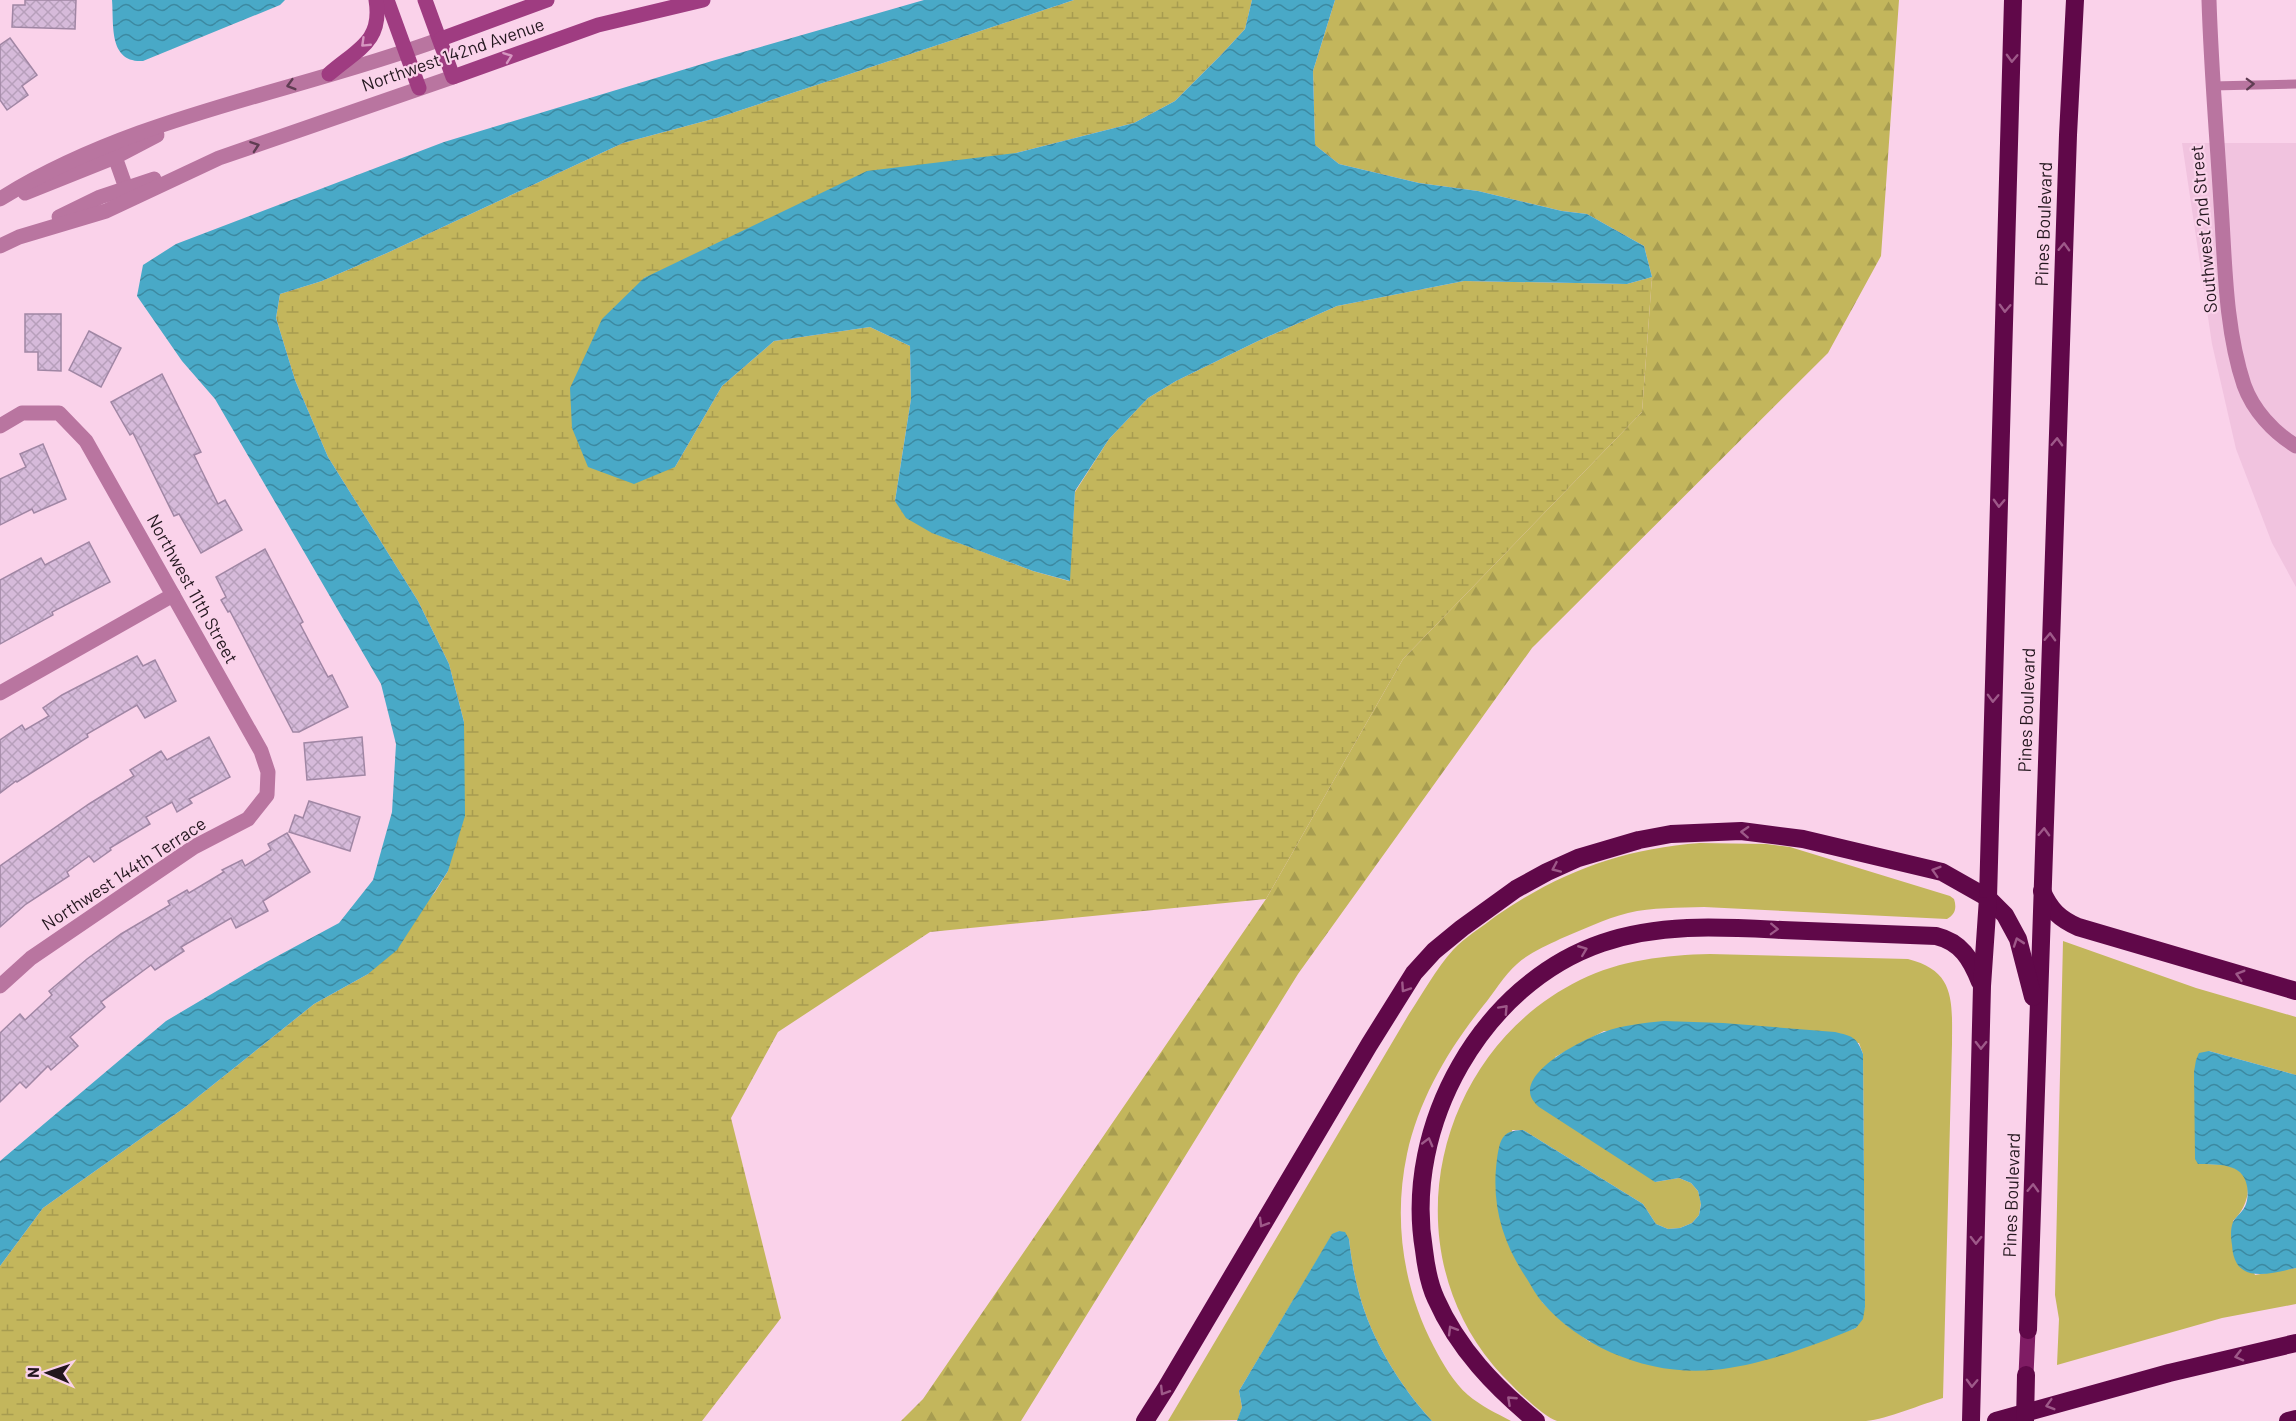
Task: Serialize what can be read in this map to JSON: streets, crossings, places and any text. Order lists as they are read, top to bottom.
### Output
{
  "streets": {
    "highway": ["Pines Boulevard"],
    "street": [
      "Northwest 142nd Avenue",
      "Southwest 2nd Street",
      "Northwest 11th Street",
      "Northwest 144th Terrace"
    ]
  },
  "crossings": [
    ["Northwest 11th Street", "Northwest 144th Terrace"]
  ],
  "north": "left"
}
